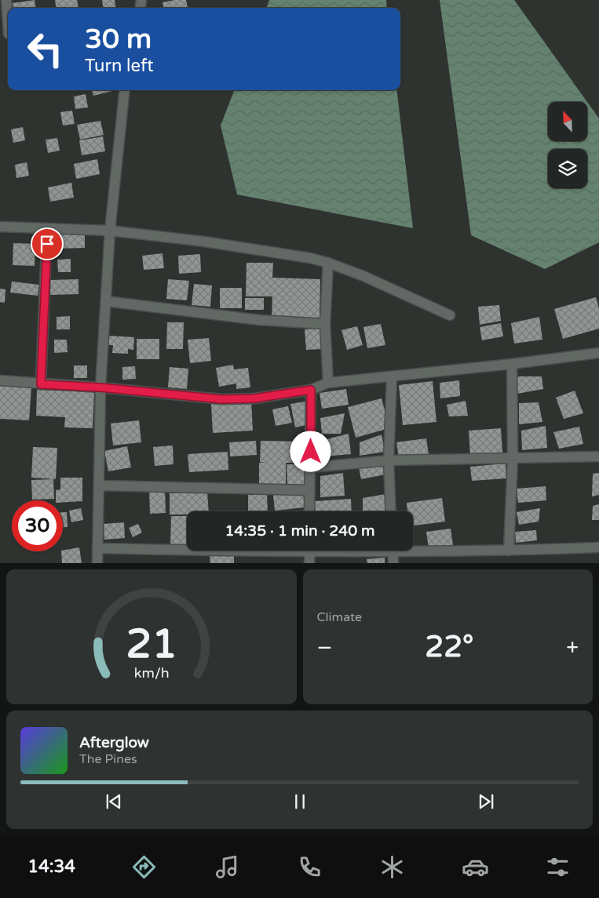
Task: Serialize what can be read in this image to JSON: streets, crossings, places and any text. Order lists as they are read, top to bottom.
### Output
{
  "north": "top left",
  "page": {
    "turn": ["30 m", "Turn left"],
    "limit": "30",
    "trip": "14:35 · 1 min · 240 m",
    "tile": "Climate",
    "heat": ["−", "22°", "+"],
    "song": ["Afterglow", "The Pines"],
    "tabs": "14:34",
    "gauge": ["21", "km/h"]
  }
}
